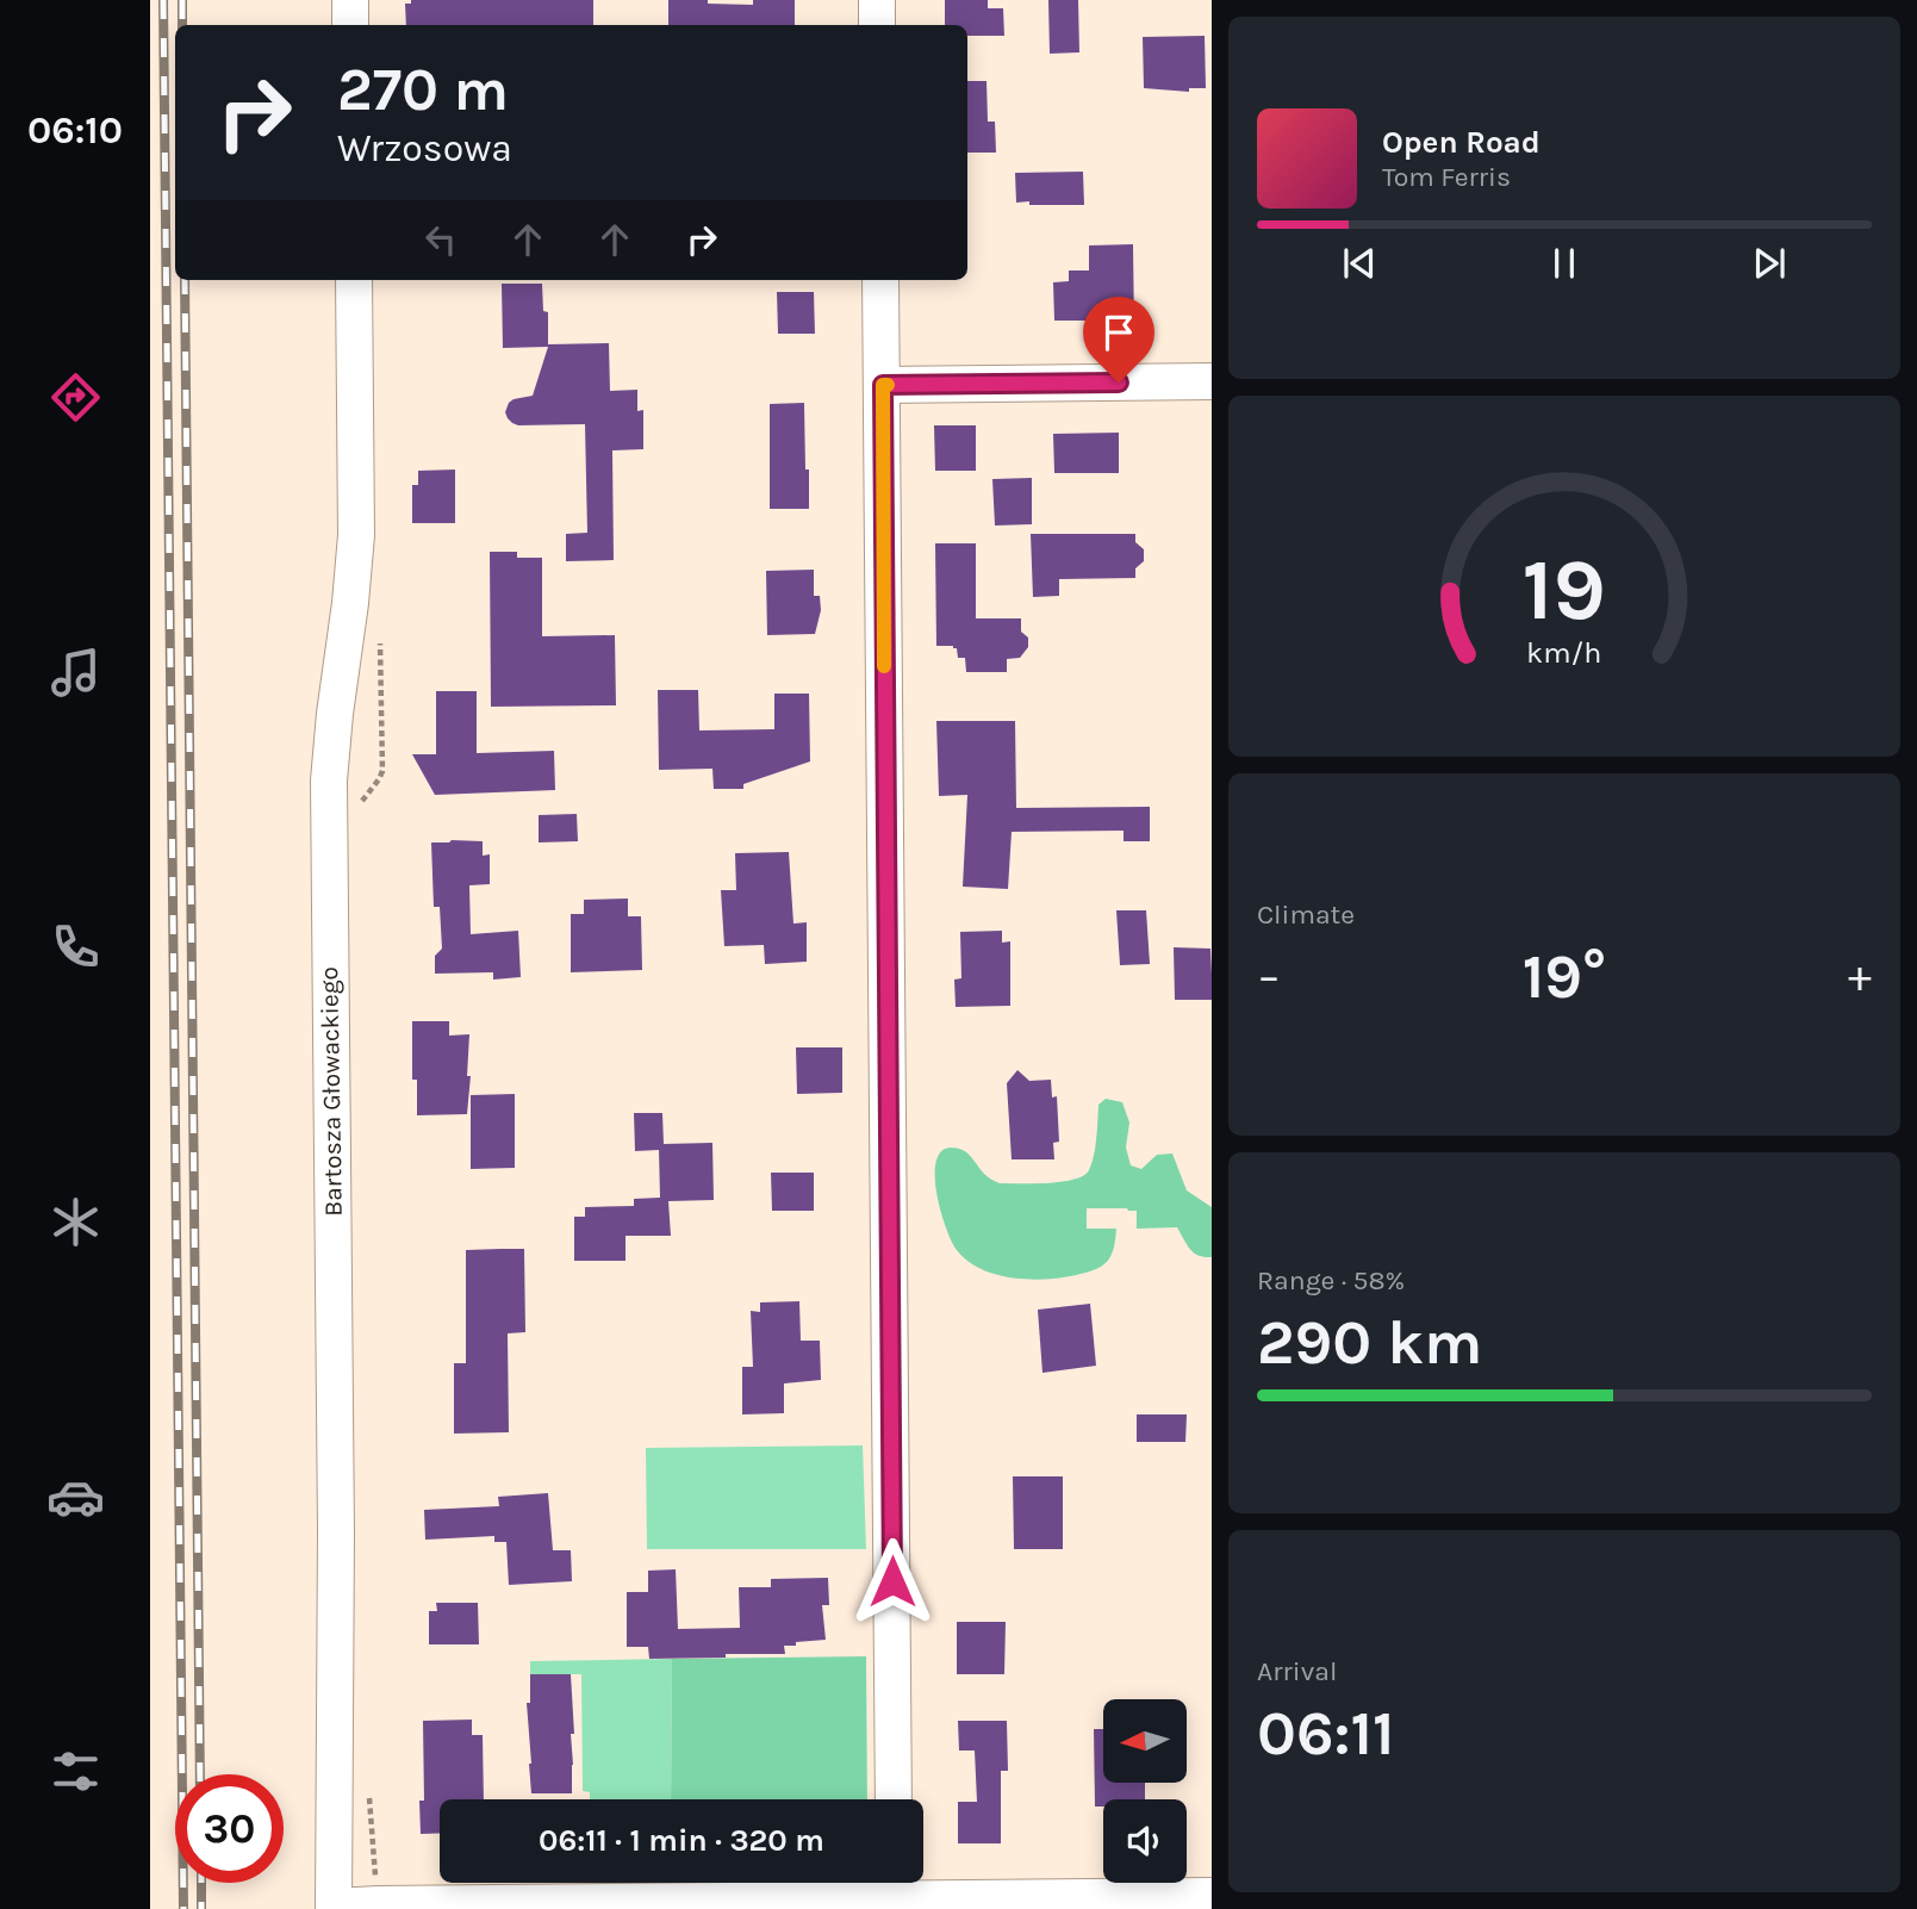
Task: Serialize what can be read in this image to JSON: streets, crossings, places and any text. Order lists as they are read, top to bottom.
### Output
{
  "streets": {
    "street": ["Bartosza Głowackiego"]
  },
  "north": "left",
  "page": {
    "tabs": "06:10",
    "turn": ["270 m", "Wrzosowa"],
    "song": ["Open Road", "Tom Ferris"],
    "tile": [
      "Climate",
      ["Range · 58%", "290 km"],
      ["Arrival", "06:11"]
    ],
    "heat": ["−", "19°", "+"],
    "limit": "30",
    "trip": "06:11 · 1 min · 320 m",
    "gauge": ["19", "km/h"]
  }
}
